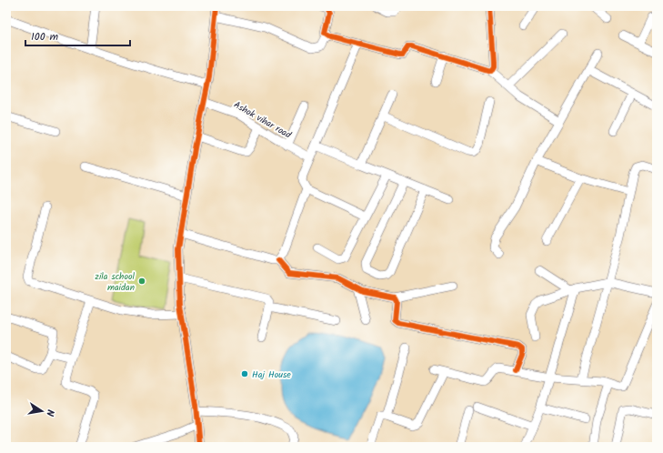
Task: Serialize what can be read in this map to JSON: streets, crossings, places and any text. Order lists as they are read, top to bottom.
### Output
{
  "streets": {
    "street": ["Ashok vihar road"]
  },
  "places": ["zila school maidan", "Haj House"],
  "scale_bar": "100 m",
  "north": "right"
}
